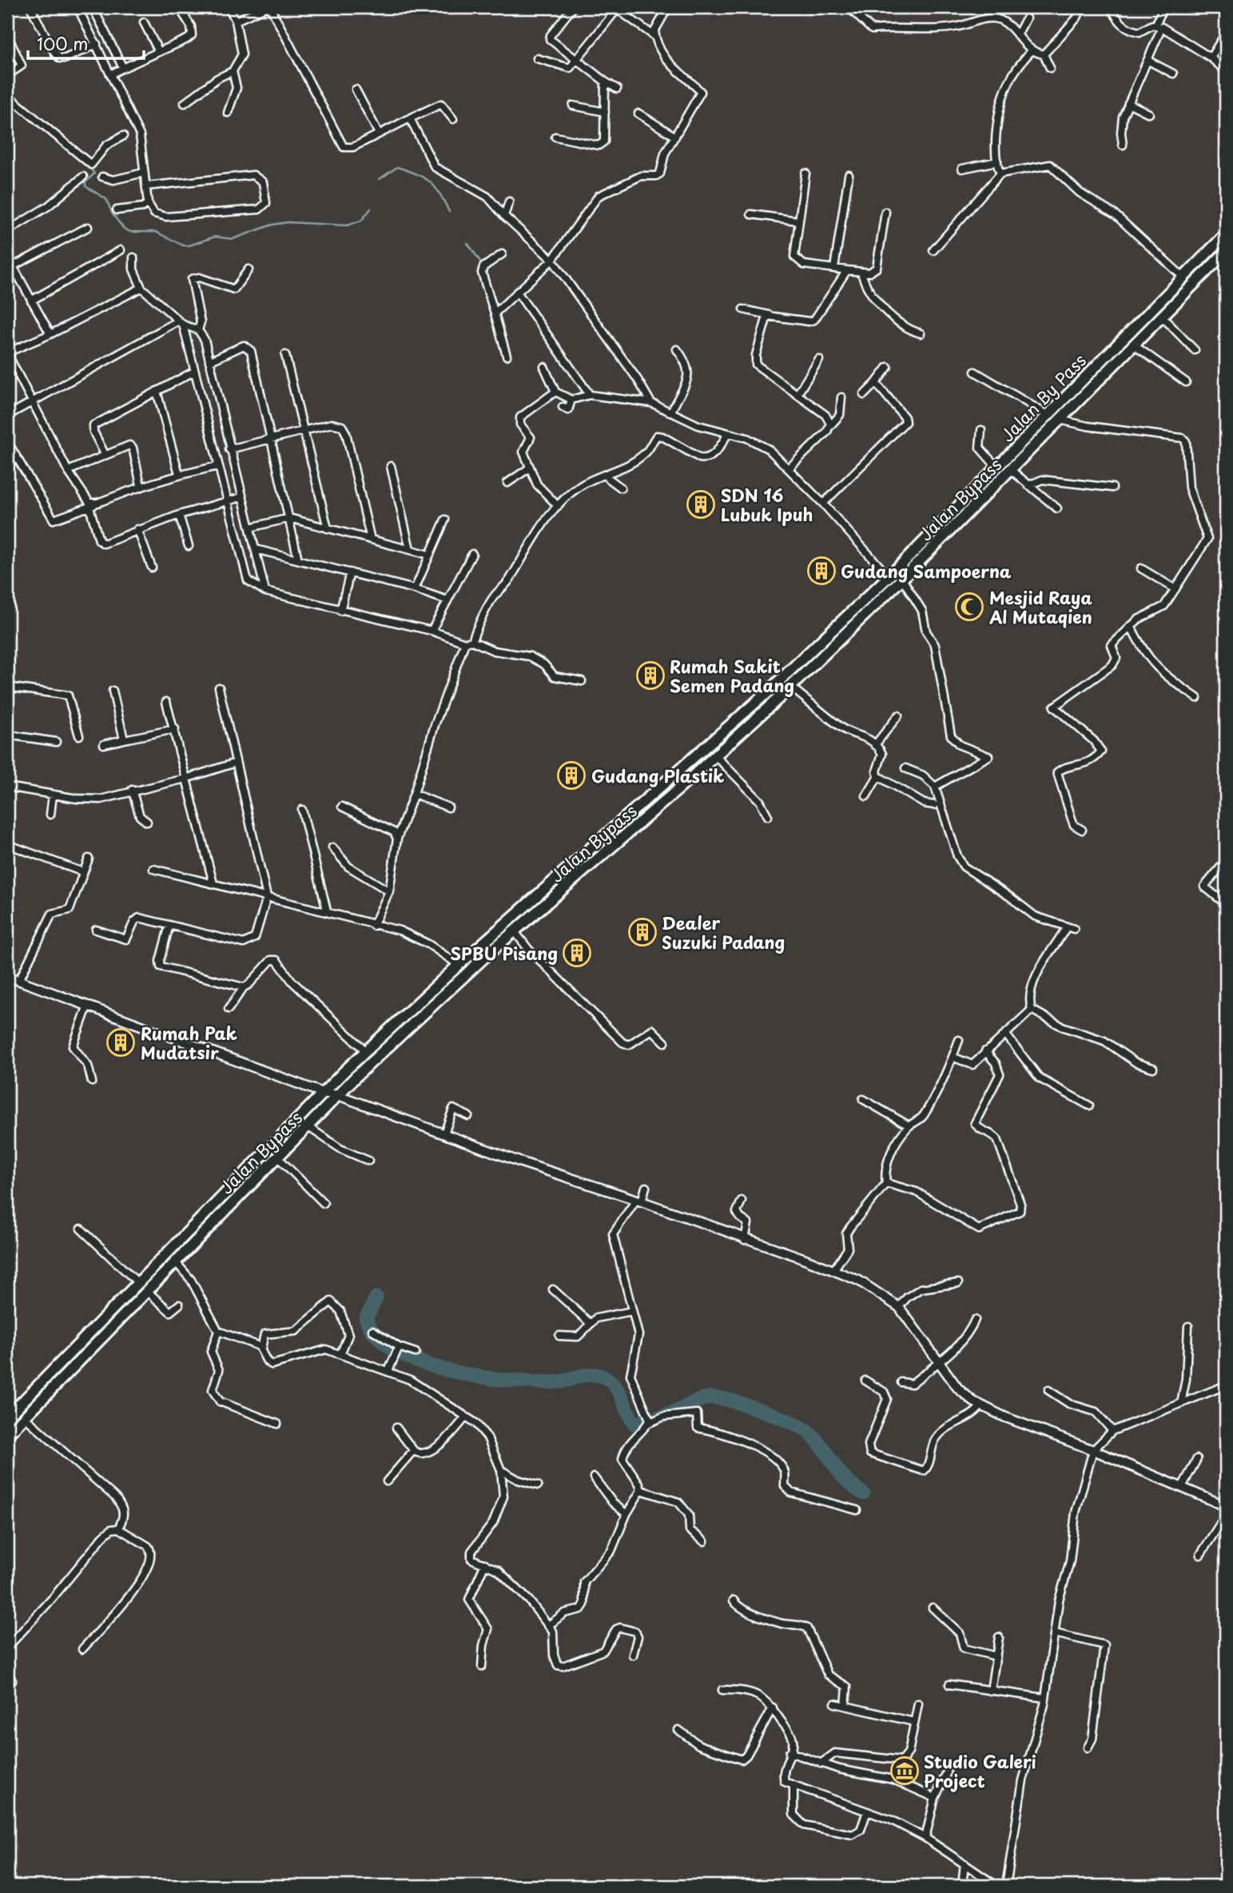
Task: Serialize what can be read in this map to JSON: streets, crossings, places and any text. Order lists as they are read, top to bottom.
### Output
{
  "streets": {
    "highway": ["Jalan By Pass", "Jalan Bypass"]
  },
  "places": {
    "building": [
      "SDN 16 Lubuk Ipuh",
      "Gudang Sampoerna",
      "Rumah Sakit Semen Padang",
      "Gudang Plastik",
      "Dealer Suzuki Padang",
      "SPBU Pisang",
      "Rumah Pak Mudatsir"
    ],
    "mosque": ["Mesjid Raya Al Mutaqien"],
    "museum": ["Studio Galeri Project"]
  },
  "scale_bar": "100 m"
}
